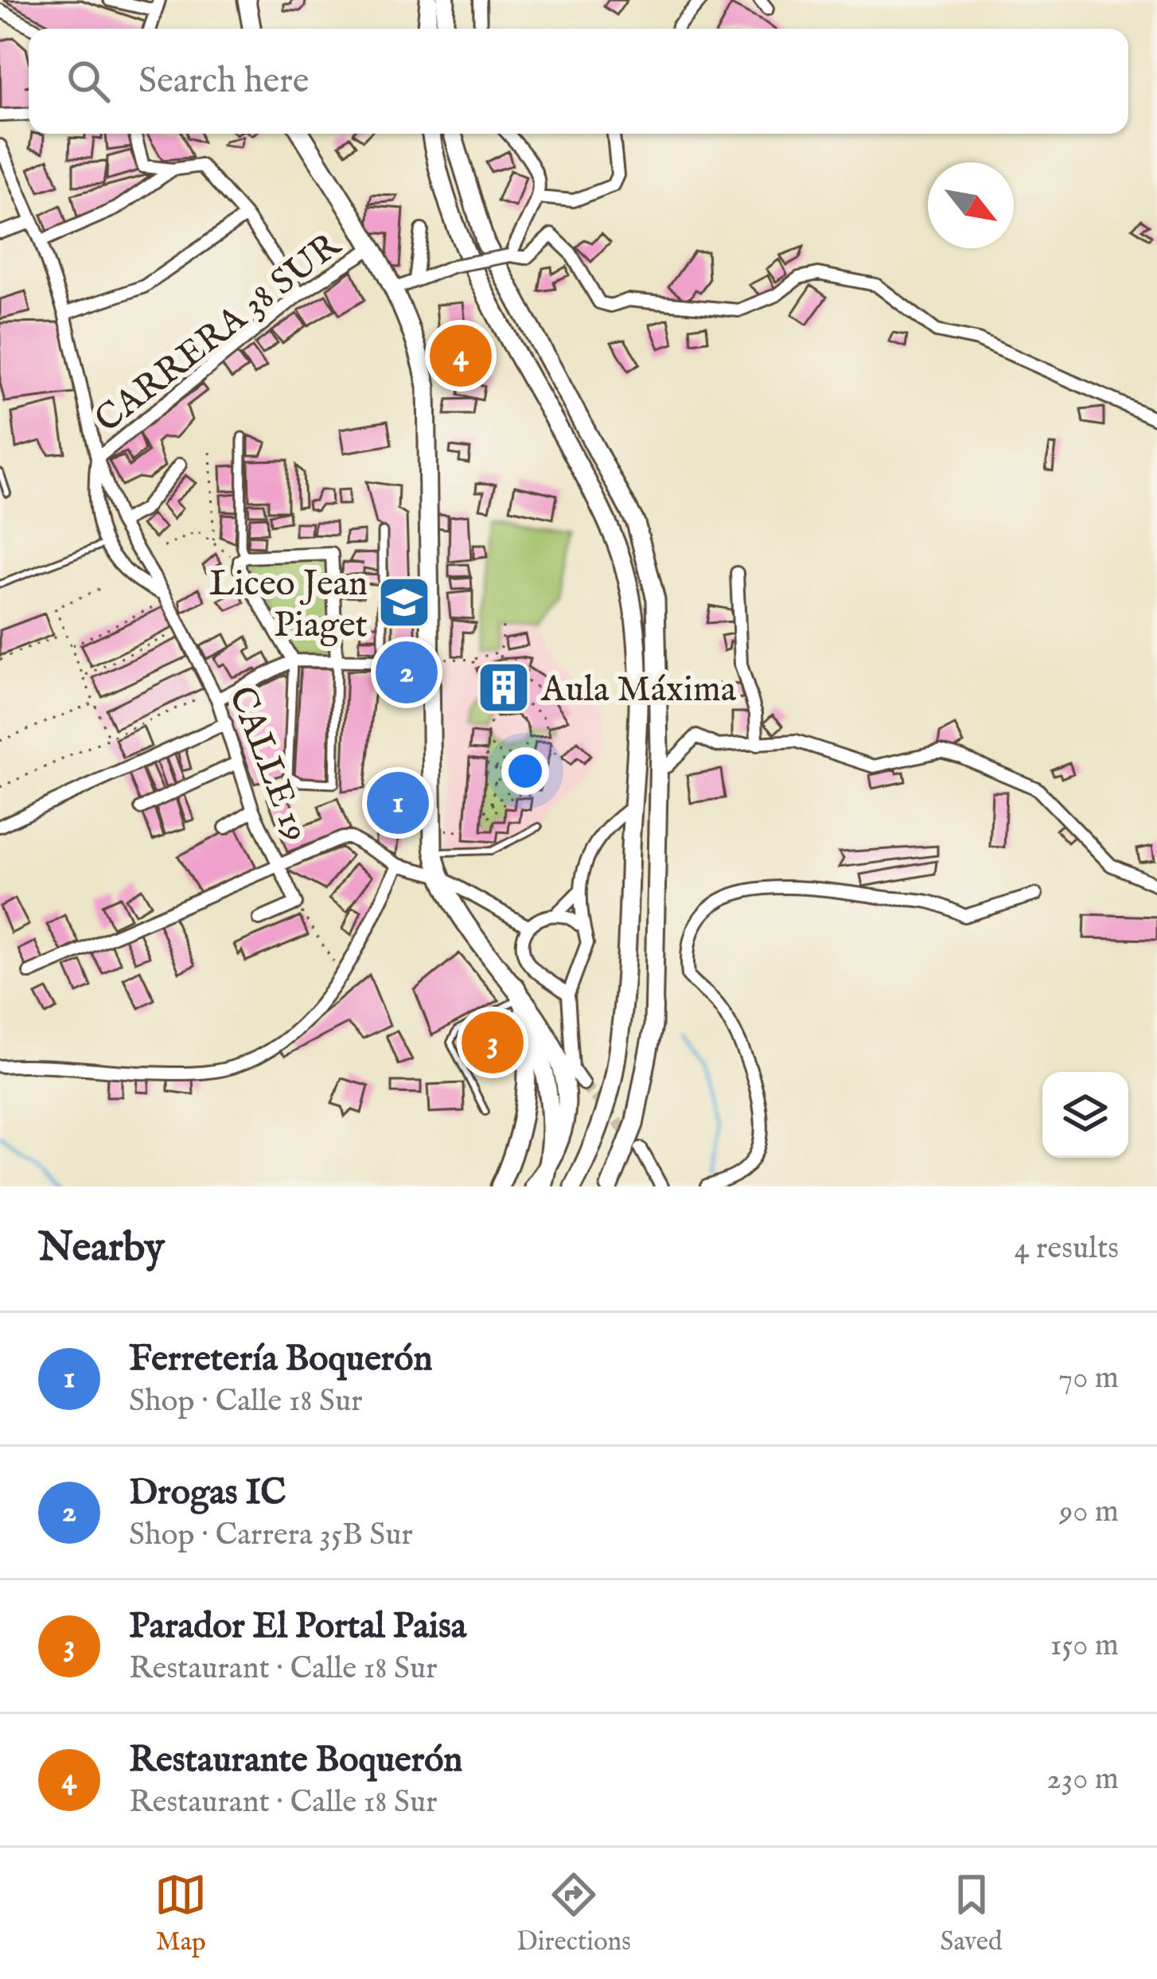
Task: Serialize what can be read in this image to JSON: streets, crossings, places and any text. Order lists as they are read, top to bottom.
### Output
{
  "streets": {
    "street": ["CARRERA 38 SUR", "CALLE 19"]
  },
  "crossings": [
    ["CARRERA 38 SUR", "CALLE 19"]
  ],
  "places": {
    "school or university": ["Liceo Jean Piaget"],
    "building": ["Aula Máxima"]
  },
  "north": "bottom right",
  "page": {
    "search": "Search here",
    "pins": [
      "4",
      "2",
      "1",
      "3"
    ],
    "heading": ["Nearby", "4 results"],
    "list": [
      {
        "mark": "1",
        "name": "Ferretería Boquerón",
        "note": "Shop · Calle 18 Sur",
        "value": "70 m"
      },
      {
        "mark": "2",
        "name": "Drogas IC",
        "note": "Shop · Carrera 35B Sur",
        "value": "90 m"
      },
      {
        "mark": "3",
        "name": "Parador El Portal Paisa",
        "note": "Restaurant · Calle 18 Sur",
        "value": "150 m"
      },
      {
        "mark": "4",
        "name": "Restaurante Boquerón",
        "note": "Restaurant · Calle 18 Sur",
        "value": "230 m"
      }
    ],
    "nav": ["Map", "Directions", "Saved"]
  }
}
